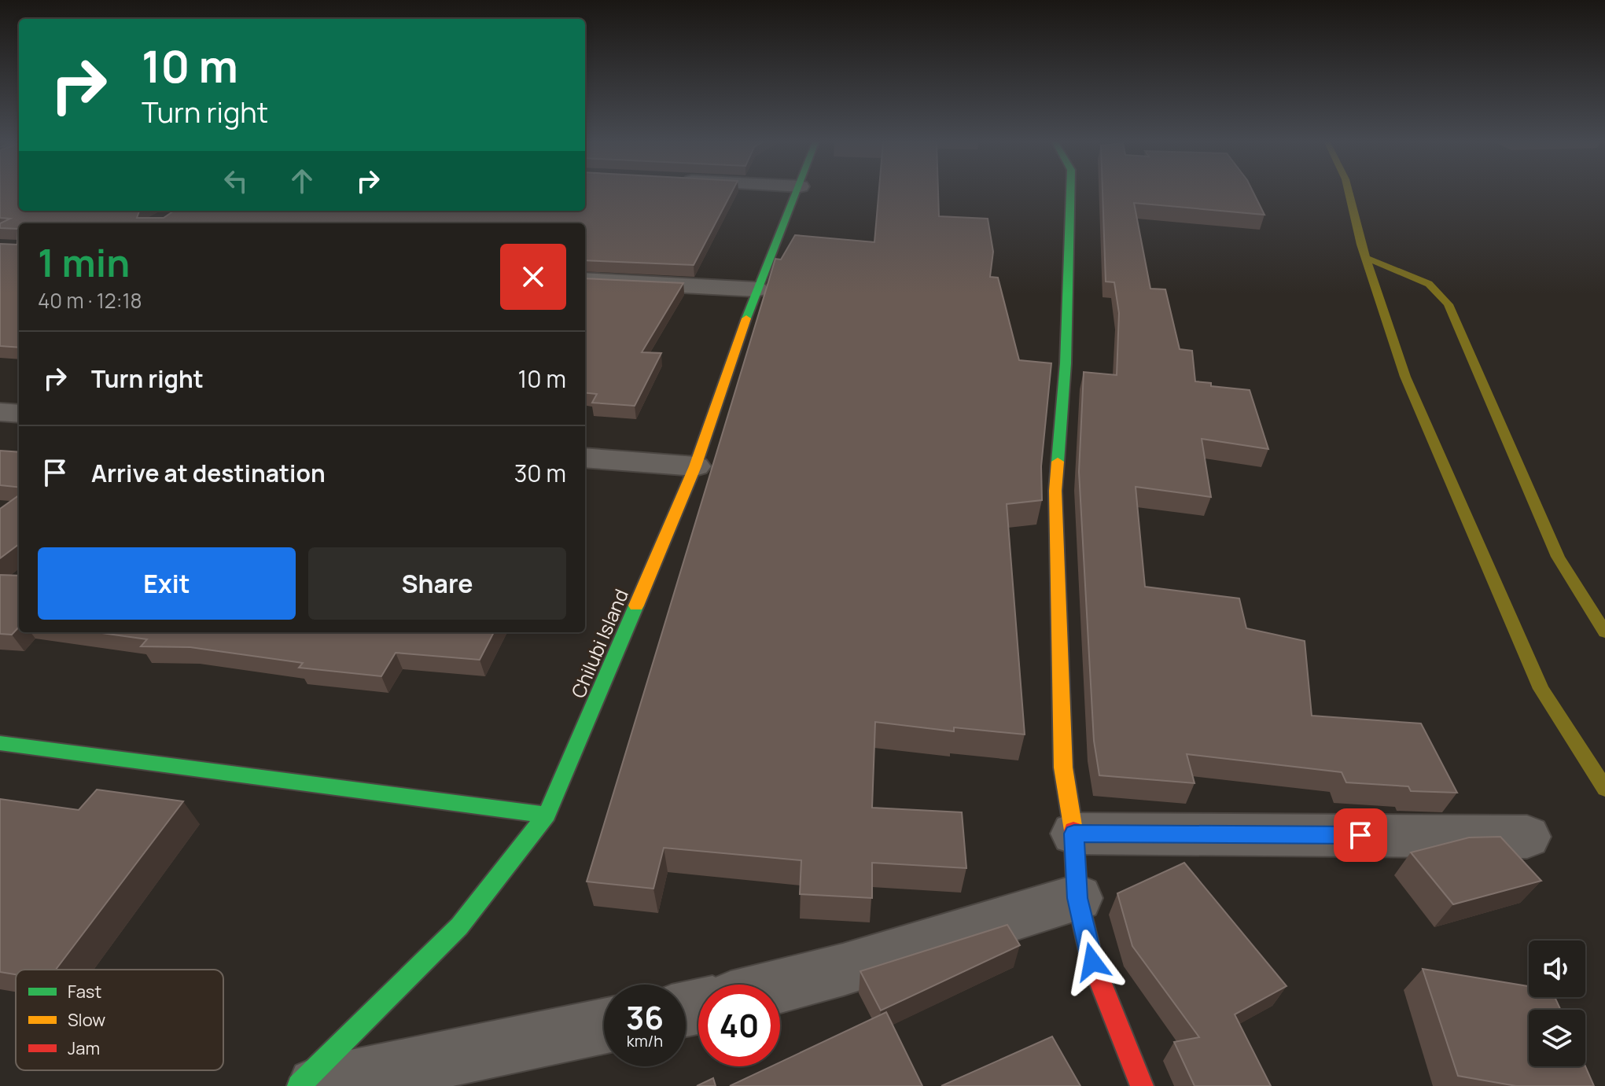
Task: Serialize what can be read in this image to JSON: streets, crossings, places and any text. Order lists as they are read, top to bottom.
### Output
{
  "streets": {
    "street": ["Chilubi Island"]
  },
  "legend": ["Fast", "Slow", "Jam"],
  "page": {
    "turn": ["10 m", "Turn right"],
    "heading": ["1 min", "40 m · 12:18"],
    "list": [
      {
        "name": "Turn right",
        "value": "10 m"
      },
      {
        "name": "Arrive at destination",
        "value": "30 m"
      }
    ],
    "buttons": ["Exit", "Share"],
    "speed": "36 km/h",
    "limit": "40"
  }
}
